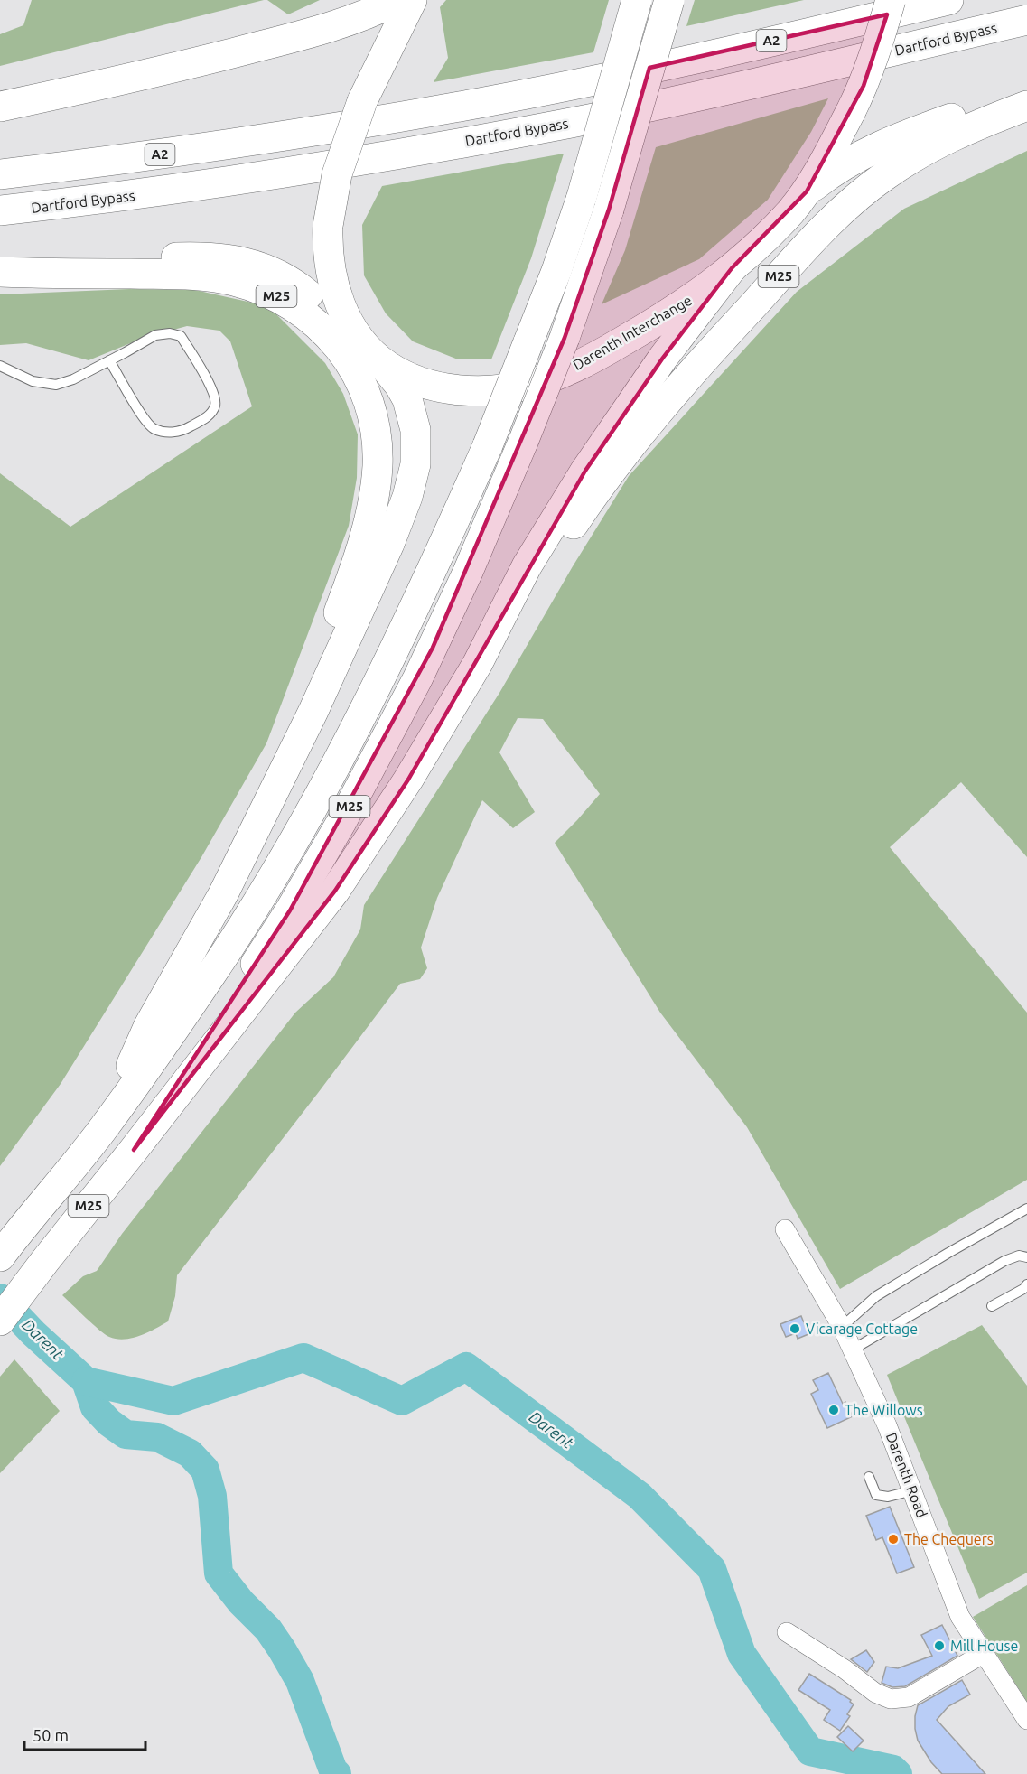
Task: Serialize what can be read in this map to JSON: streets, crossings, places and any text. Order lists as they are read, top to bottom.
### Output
{
  "streets": {
    "highway": [
      "Dartford Bypass",
      "A2",
      "M25",
      "Darenth Interchange"
    ],
    "street": ["Darenth Road"]
  },
  "crossings": [
    ["M25", "Darenth Interchange"]
  ],
  "water": ["Darent"],
  "places": [
    "Vicarage Cottage",
    "The Willows",
    "The Chequers",
    "Mill House"
  ],
  "scale_bar": "50 m"
}
